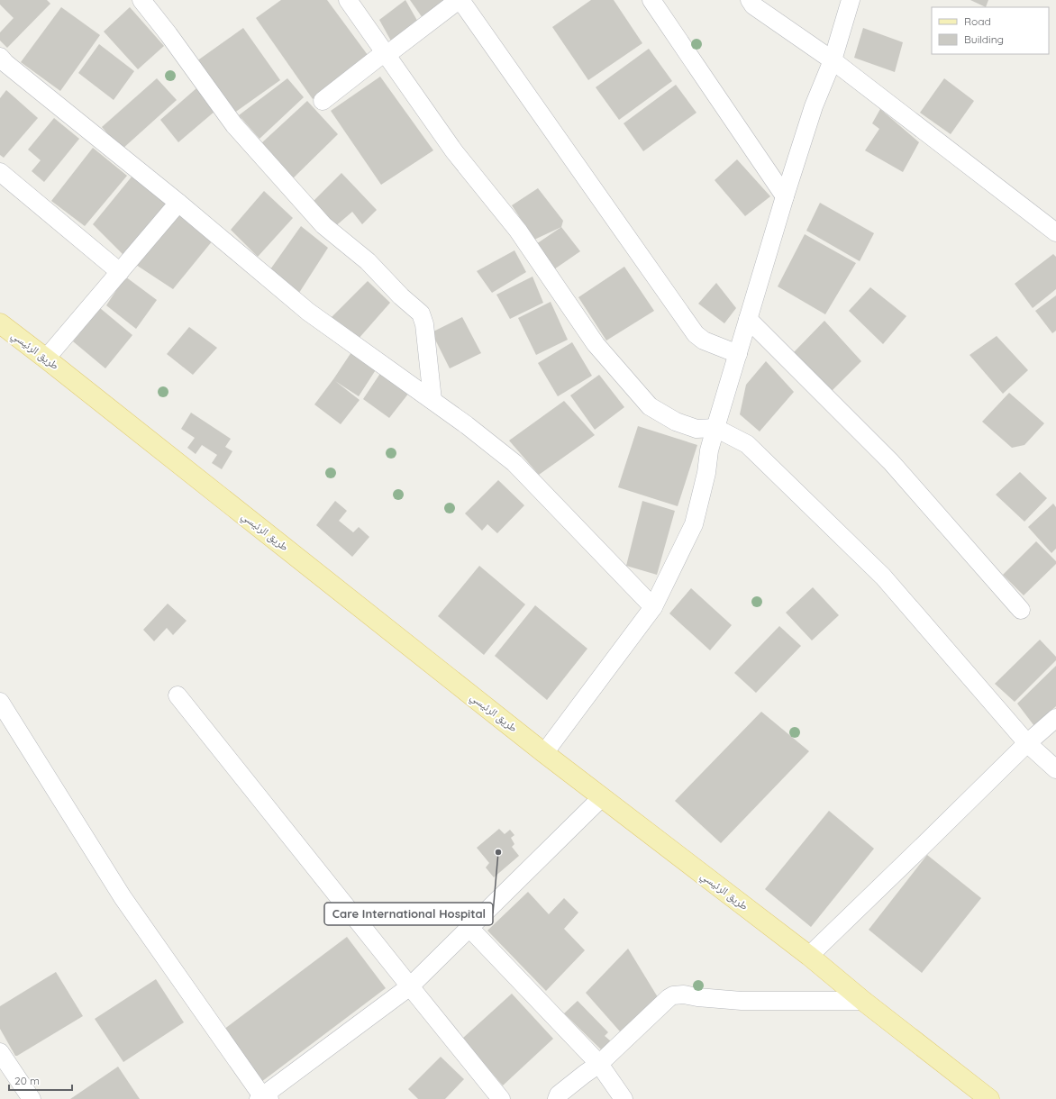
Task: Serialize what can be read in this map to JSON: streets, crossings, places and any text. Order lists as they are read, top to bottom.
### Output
{
  "streets": {
    "main road": ["طريق الرئيسي"]
  },
  "places": ["Care International Hospital"],
  "legend": ["Road", "Building"],
  "scale_bar": "20 m"
}
